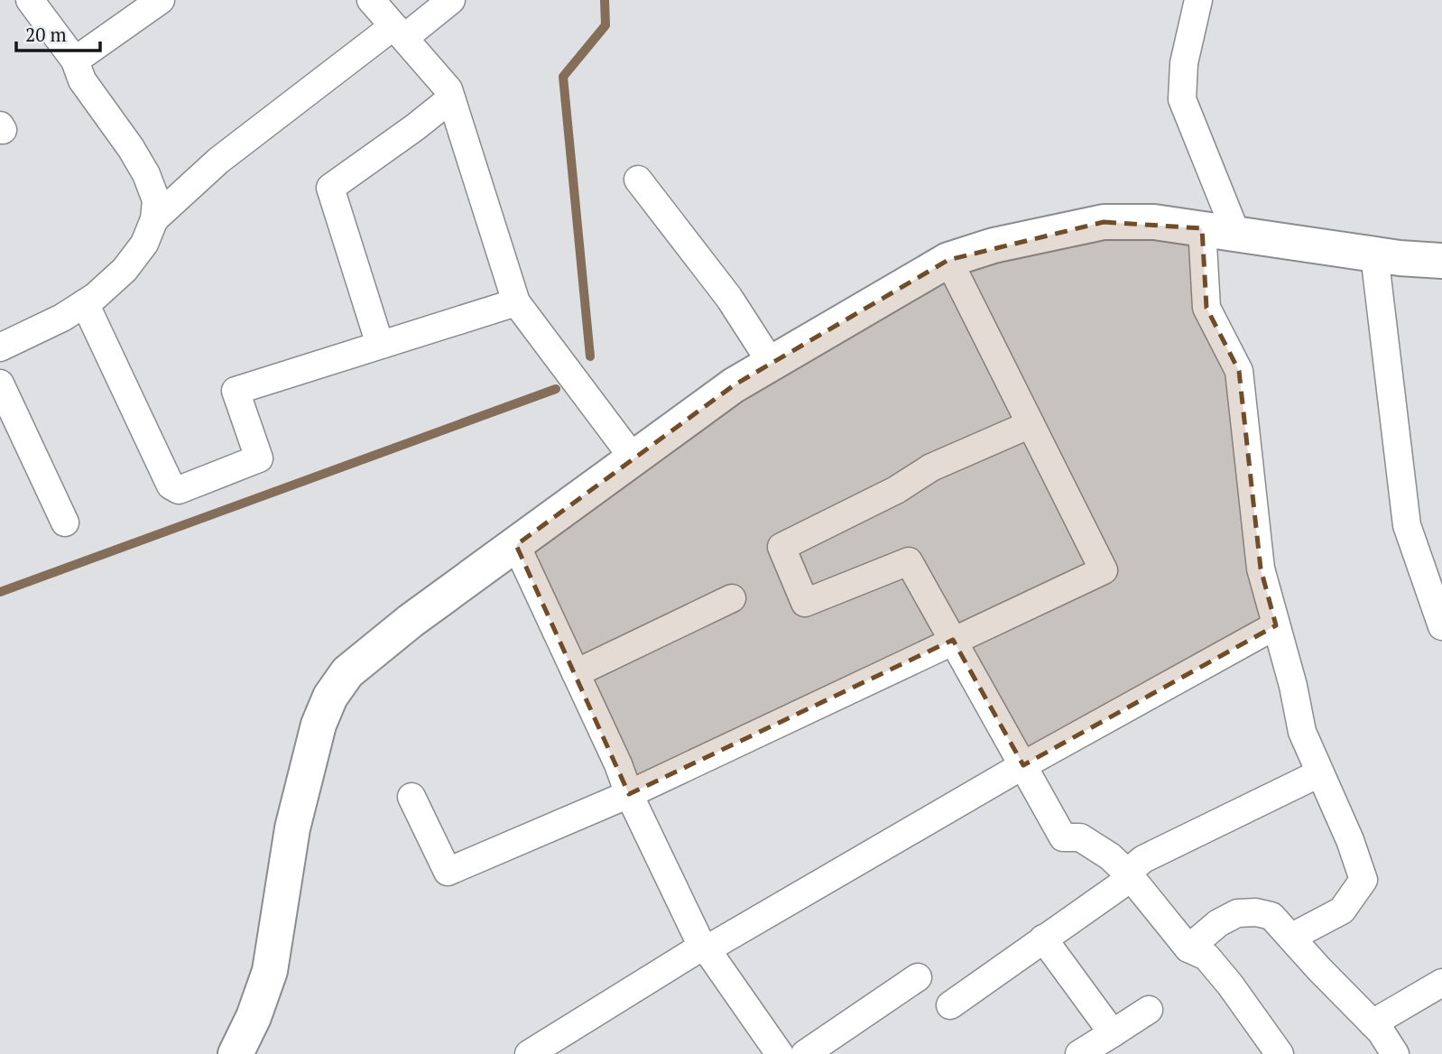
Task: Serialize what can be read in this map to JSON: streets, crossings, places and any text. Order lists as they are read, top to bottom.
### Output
{
  "scale_bar": "20 m"
}
